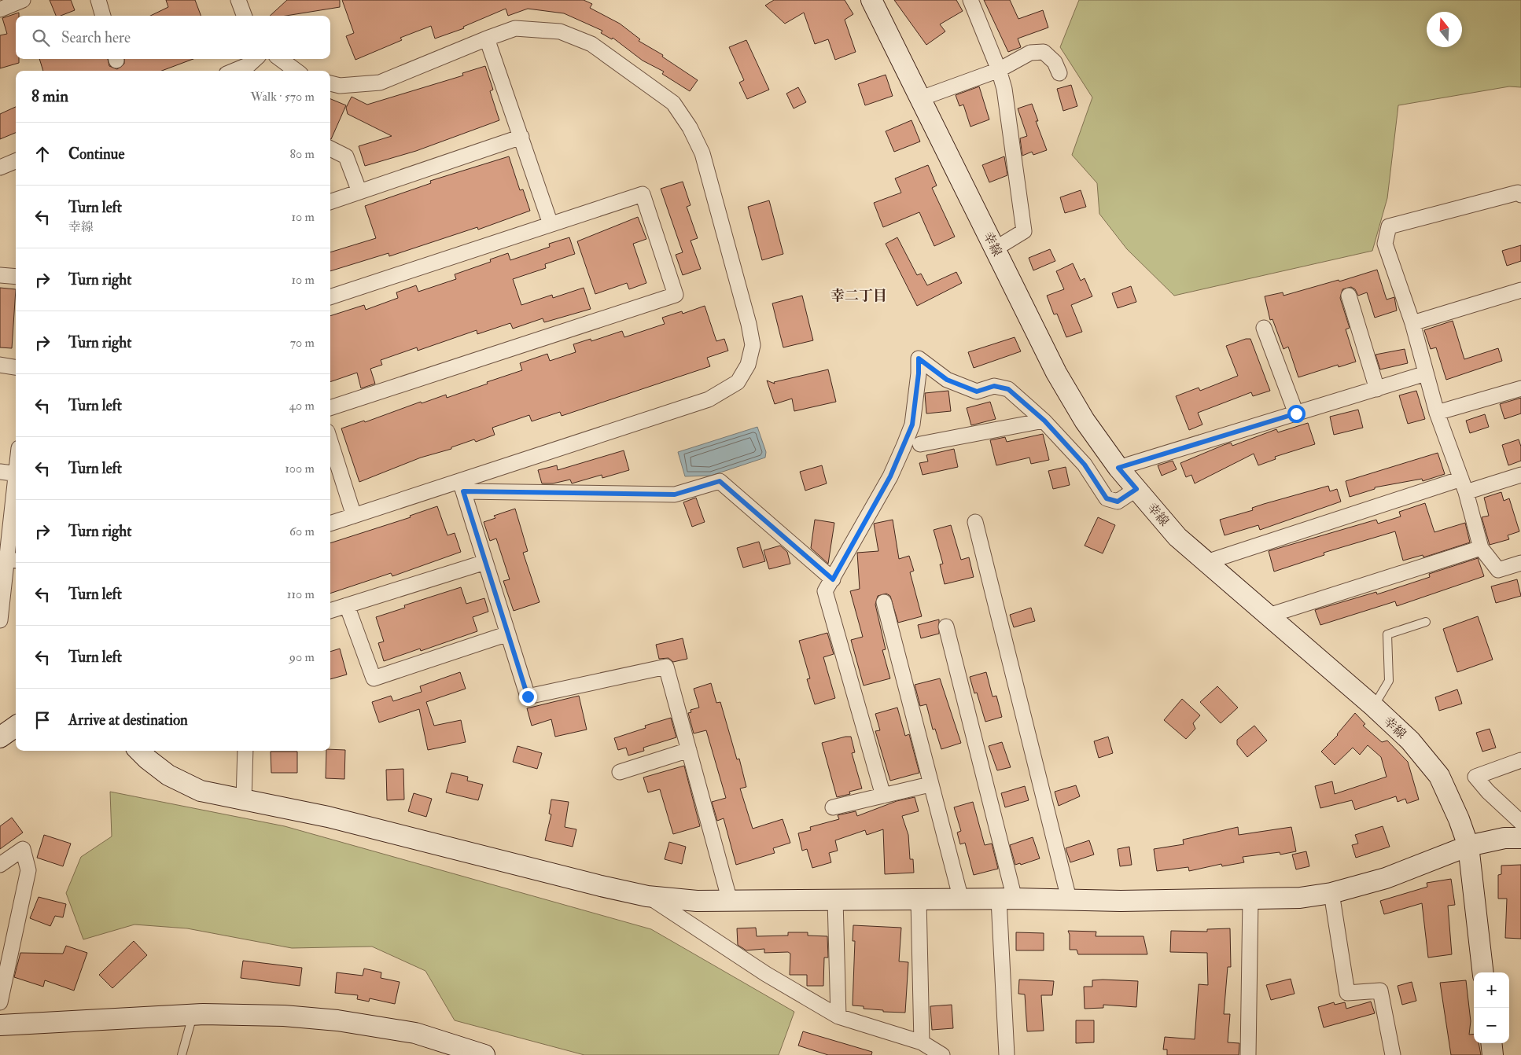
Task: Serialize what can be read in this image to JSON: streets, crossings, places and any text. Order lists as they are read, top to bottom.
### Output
{
  "streets": {
    "street": ["幸線"]
  },
  "districts": ["幸二丁目"],
  "north": "top",
  "page": {
    "search": "Search here",
    "heading": ["8 min", "Walk · 570 m"],
    "list": [
      ["Continue", "80 m"],
      ["Turn left", "幸線", "10 m"],
      ["Turn right", "10 m"],
      ["Turn right", "70 m"],
      ["Turn left", "40 m"],
      ["Turn left", "100 m"],
      ["Turn right", "60 m"],
      ["Turn left", "110 m"],
      ["Turn left", "90 m"],
      "Arrive at destination"
    ],
    "map_buttons": ["+", "−"]
  }
}
